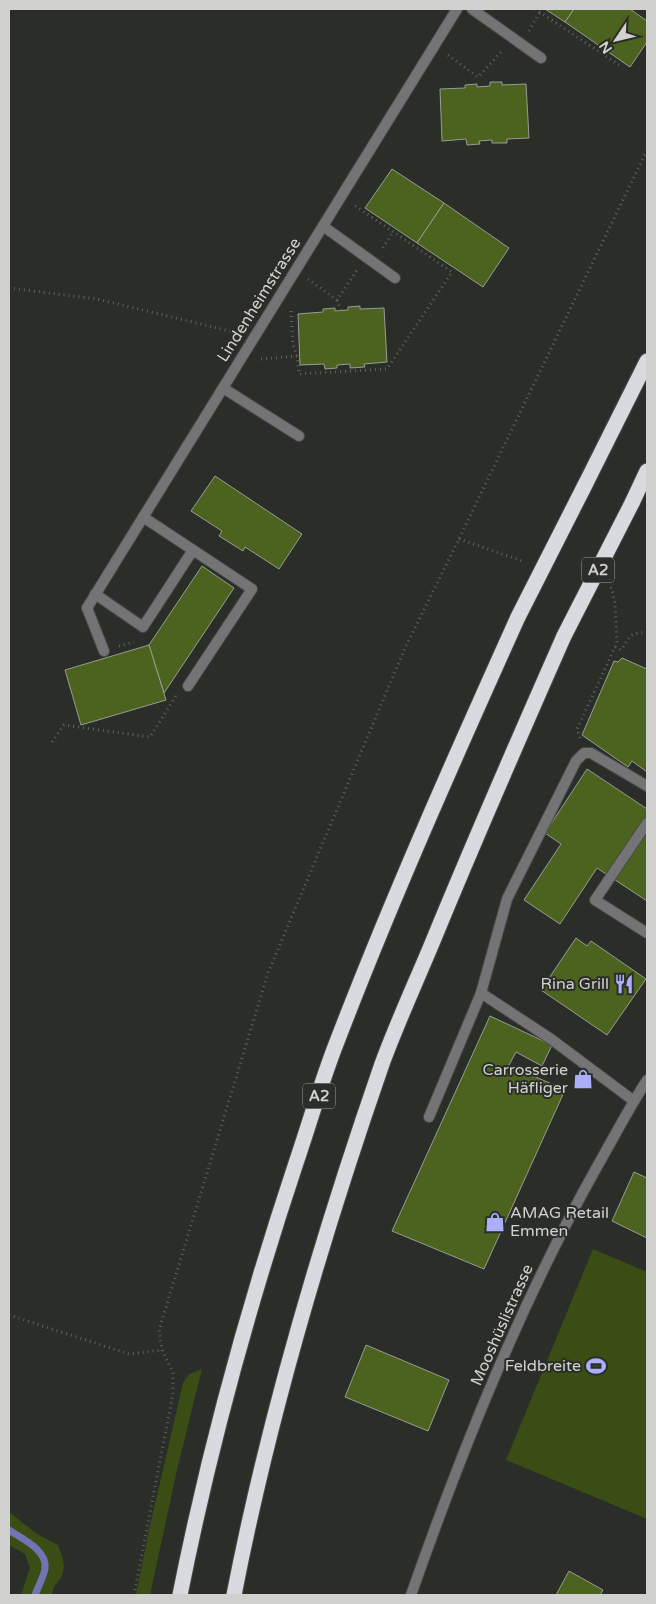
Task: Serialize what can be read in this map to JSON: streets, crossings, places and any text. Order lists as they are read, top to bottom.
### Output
{
  "streets": {
    "highway": ["A2"],
    "street": ["Lindenheimstrasse", "Mooshüslistrasse"]
  },
  "places": {
    "restaurant": ["Rina Grill"],
    "shop": ["Carrosserie Häfliger", "AMAG Retail Emmen"],
    "sports": ["Feldbreite"]
  },
  "north": "bottom left"
}
